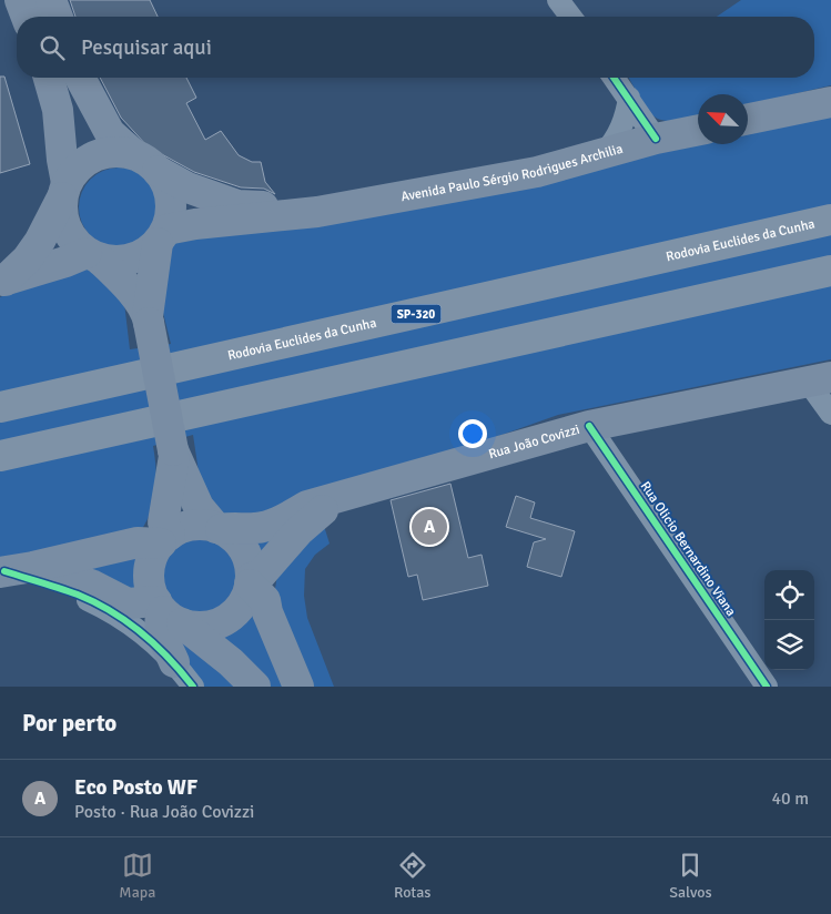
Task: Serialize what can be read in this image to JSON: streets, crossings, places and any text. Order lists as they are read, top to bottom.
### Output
{
  "streets": {
    "highway": ["Rodovia Euclides da Cunha", "SP-320"],
    "main road": ["Avenida Paulo Sérgio Rodrigues Archilia", "Rua João Covizzi"],
    "street": ["Rua Olicio Bernardino Viana"]
  },
  "crossings": [
    ["Rua João Covizzi", "Rua Olicio Bernardino Viana"]
  ],
  "north": "top left",
  "page": {
    "search": "Pesquisar aqui",
    "pins": "A",
    "heading": "Por perto",
    "list": [
      {
        "mark": "A",
        "name": "Eco Posto WF",
        "note": "Posto · Rua João Covizzi",
        "value": "40 m"
      }
    ],
    "nav": ["Mapa", "Rotas", "Salvos"]
  }
}
